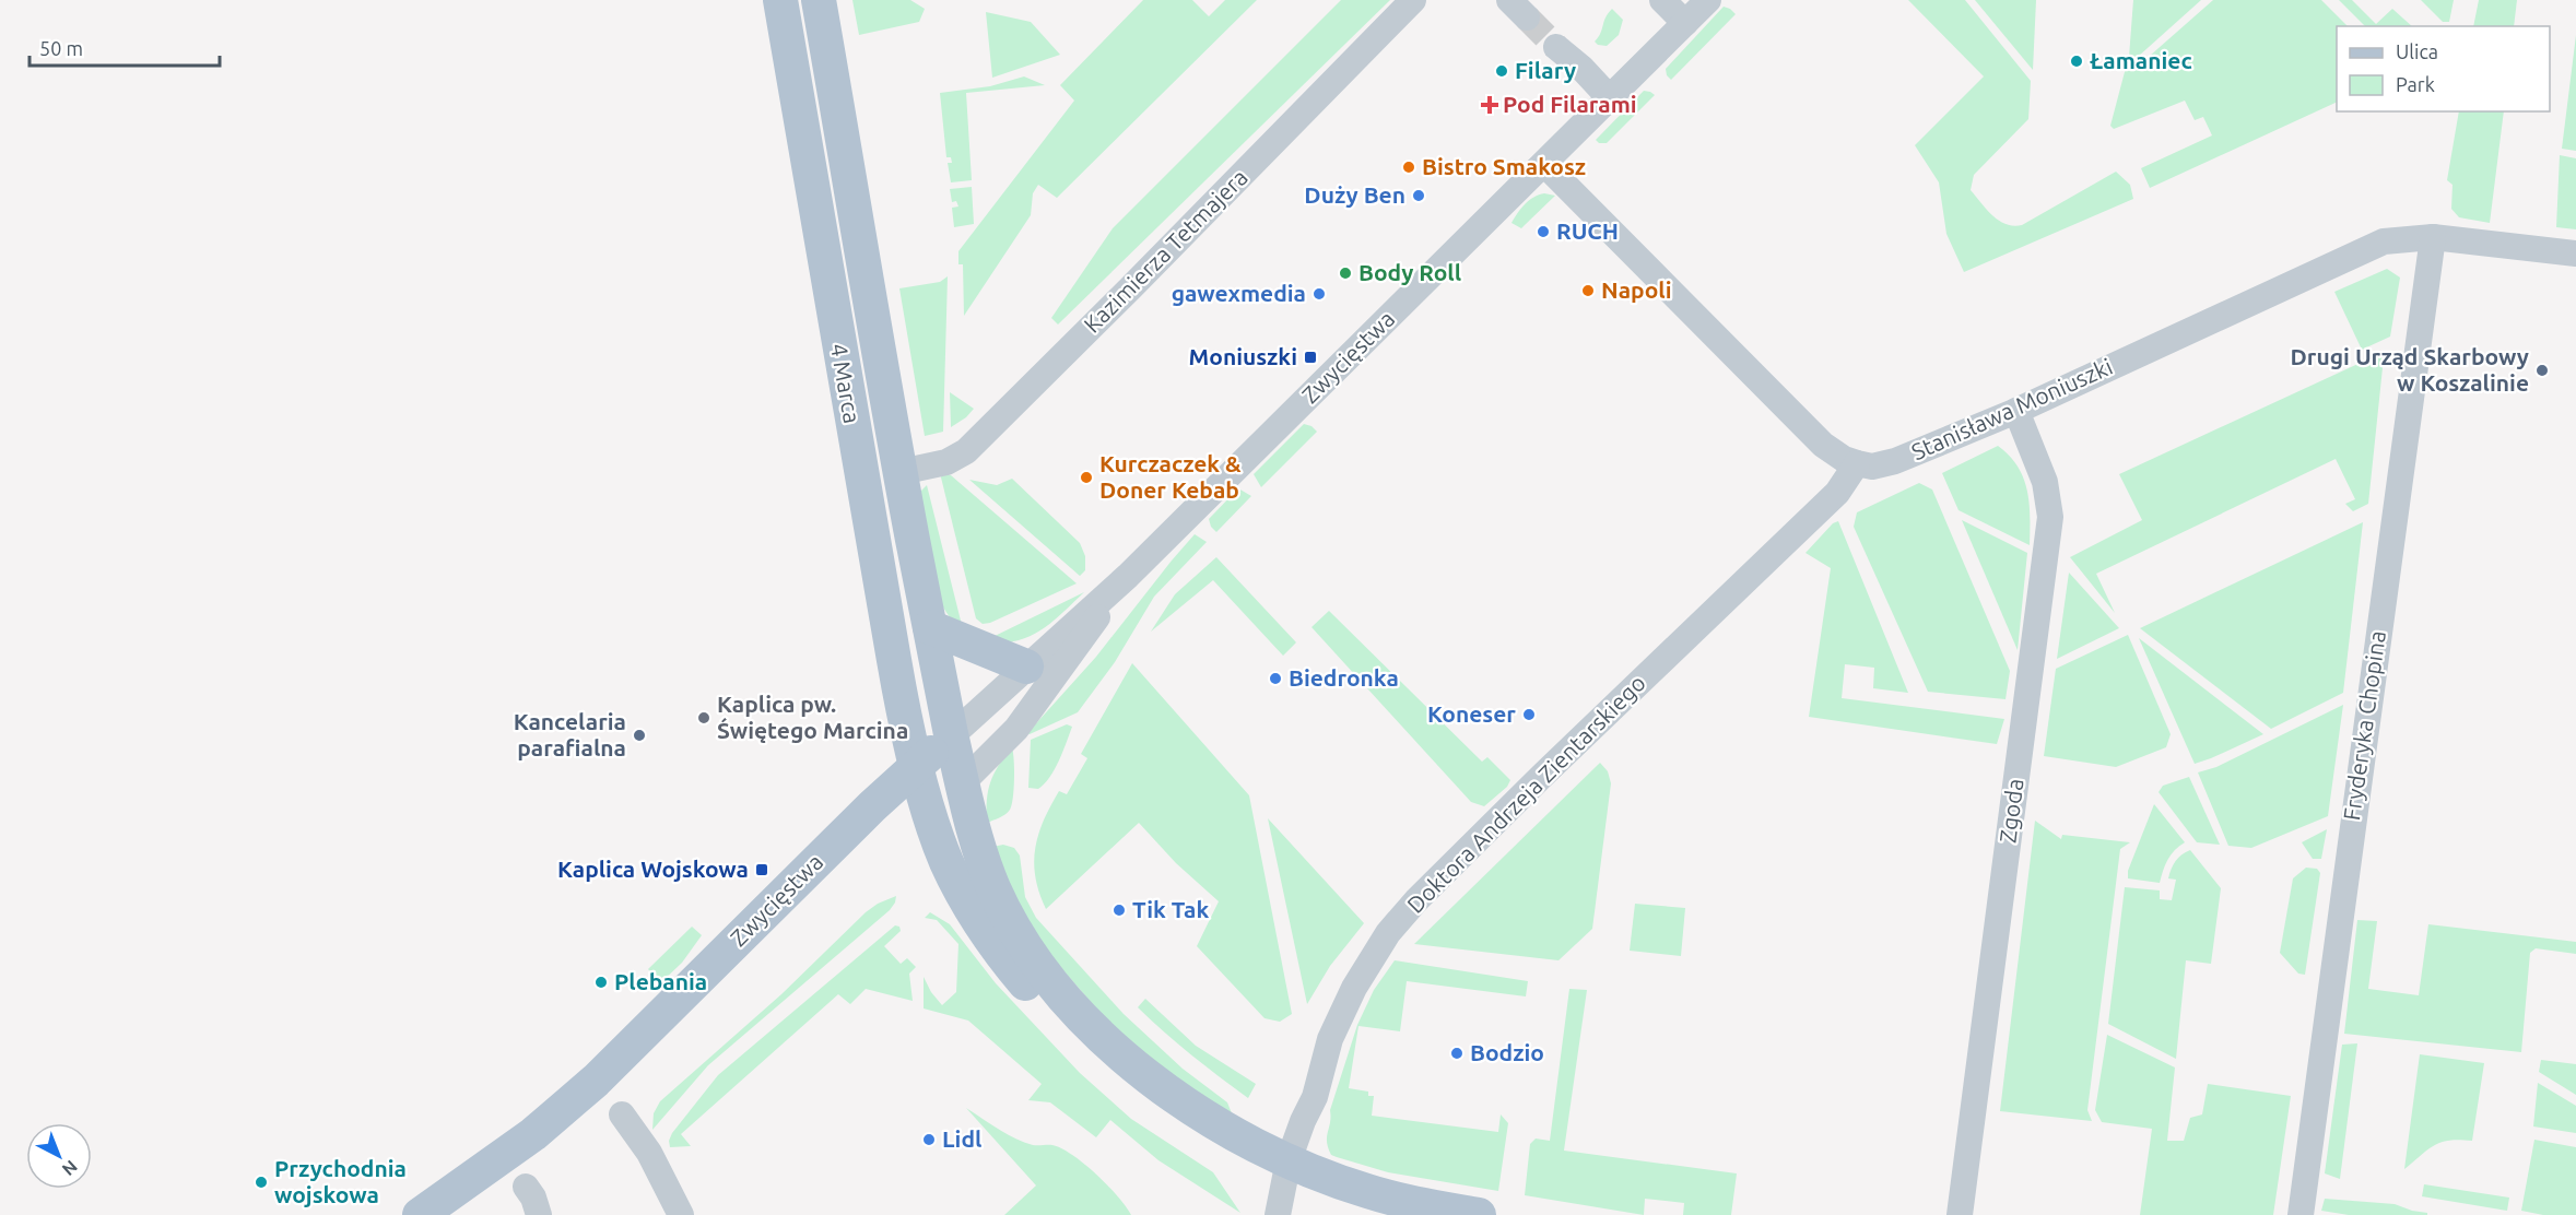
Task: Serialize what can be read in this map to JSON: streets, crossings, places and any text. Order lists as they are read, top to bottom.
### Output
{
  "streets": {
    "main road": ["Zwycięstwa", "4 Marca"],
    "street": [
      "Kazimierza Tetmajera",
      "Stanisława Moniuszki",
      "Fryderyka Chopina",
      "Doktora Andrzeja Zientarskiego",
      "Zgoda"
    ]
  },
  "crossings": [
    ["Kazimierza Tetmajera", "4 Marca"],
    ["Zwycięstwa", "4 Marca"],
    ["Zwycięstwa", "Stanisława Moniuszki"],
    ["4 Marca", "Doktora Andrzeja Zientarskiego"],
    ["Stanisława Moniuszki", "Fryderyka Chopina"],
    ["Stanisława Moniuszki", "Doktora Andrzeja Zientarskiego"],
    ["Stanisława Moniuszki", "Zgoda"]
  ],
  "places": {
    "other": [
      "Łamaniec",
      "Filary",
      "Bistro Smakosz",
      "Duży Ben",
      "RUCH",
      "Body Roll",
      "Napoli",
      "gawexmedia",
      "Drugi Urząd Skarbowy w Koszalinie",
      "Kurczaczek & Doner Kebab",
      "Biedronka",
      "Koneser",
      "Kaplica pw. Świętego Marcina",
      "Kancelaria parafialna",
      "Tik Tak",
      "Plebania",
      "Bodzio",
      "Lidl",
      "Przychodnia wojskowa"
    ],
    "health": ["Pod Filarami"],
    "transit": ["Moniuszki", "Kaplica Wojskowa"]
  },
  "legend": ["Ulica", "Park"],
  "scale_bar": "50 m",
  "north": "bottom right"
}
